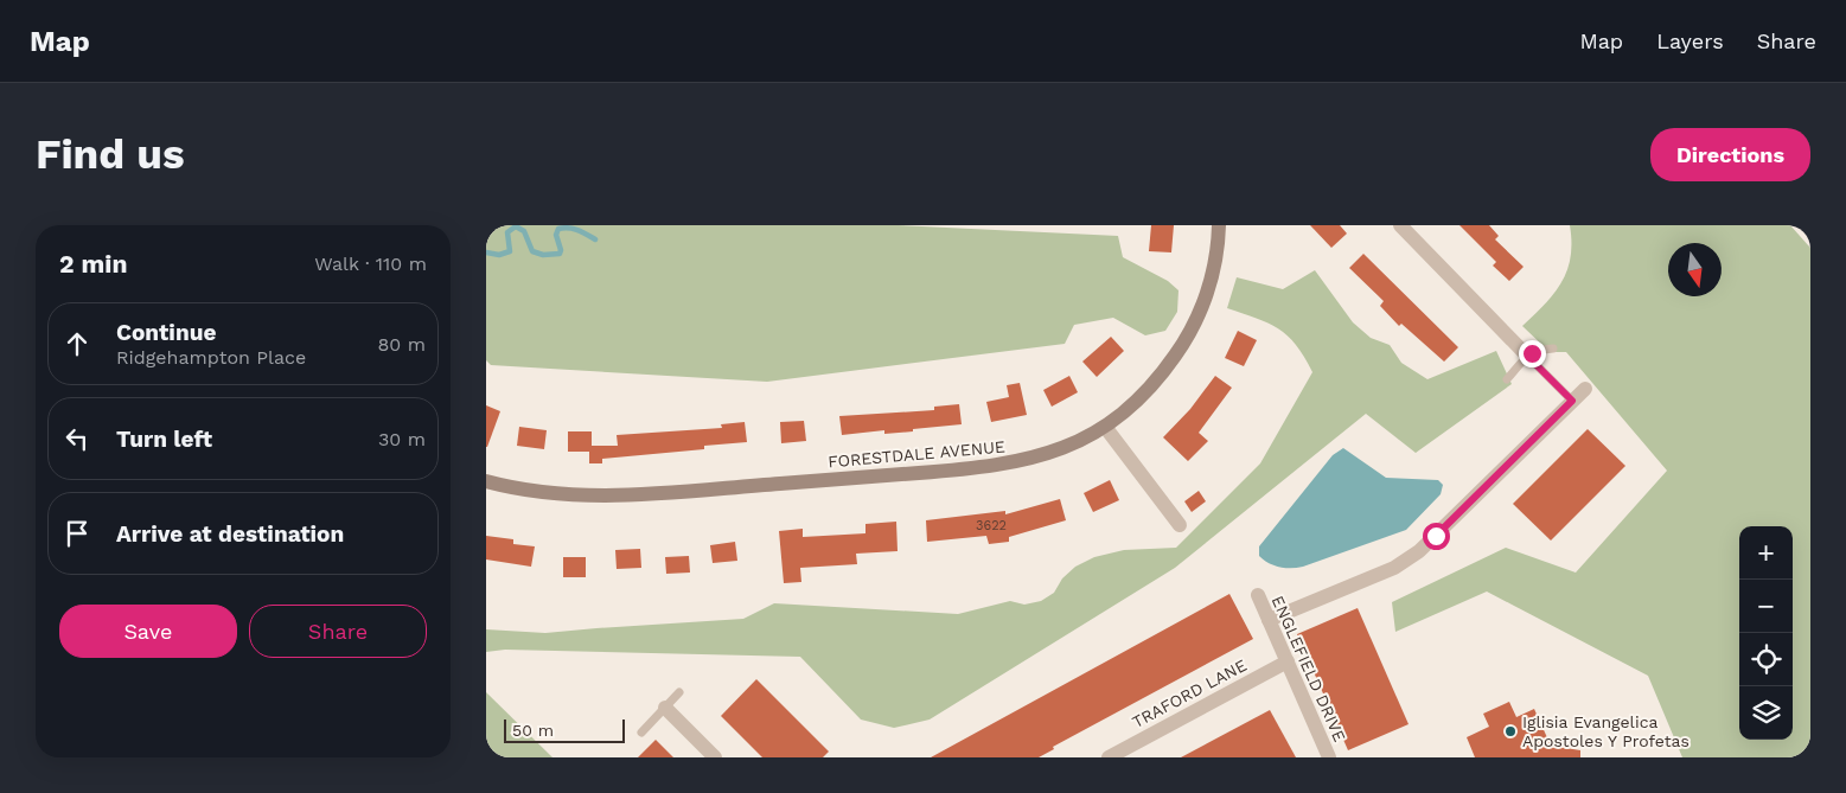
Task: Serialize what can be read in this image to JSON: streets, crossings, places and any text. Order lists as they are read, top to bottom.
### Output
{
  "streets": {
    "street": ["FORESTDALE AVENUE", "ENGLEFIELD DRIVE", "TRAFORD LANE"]
  },
  "crossings": [
    ["ENGLEFIELD DRIVE", "TRAFORD LANE"]
  ],
  "places": ["Iglisia Evangelica Apostoles Y Profetas"],
  "house_numbers": ["3622"],
  "scale_bar": "50 m",
  "north": "bottom",
  "page": {
    "header": "Map",
    "nav": ["Map", "Layers", "Share"],
    "buttons": [
      "Directions",
      ["Save", "Share"]
    ],
    "title": "Find us",
    "heading": ["2 min", "Walk · 110 m"],
    "list": [
      ["Continue", "Ridgehampton Place", "80 m"],
      ["Turn left", "30 m"],
      "Arrive at destination"
    ],
    "map_buttons": ["+", "−"],
    "scale": "50 m"
  }
}
